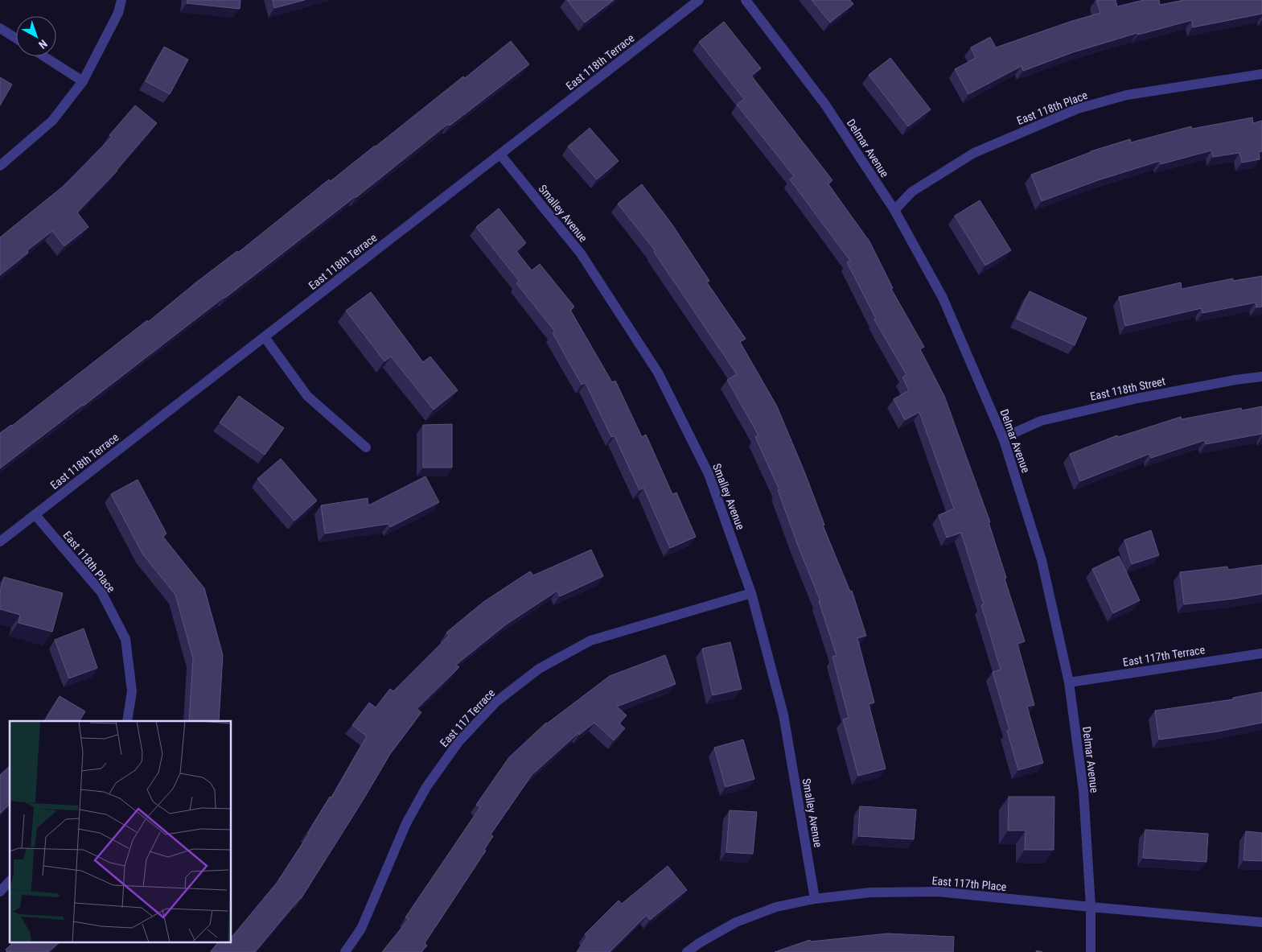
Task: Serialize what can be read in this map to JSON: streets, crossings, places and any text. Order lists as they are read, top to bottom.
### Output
{
  "streets": {
    "street": [
      "East 118th Terrace",
      "East 118th Place",
      "Delmar Avenue",
      "Smalley Avenue",
      "East 118th Street",
      "East 117th Terrace",
      "East 117 Terrace",
      "East 117th Place"
    ]
  },
  "crossings": [
    ["East 118th Terrace", "East 118th Place"],
    ["East 118th Terrace", "Smalley Avenue"],
    ["East 118th Place", "Delmar Avenue"],
    ["Delmar Avenue", "East 118th Street"],
    ["Delmar Avenue", "East 117th Terrace"],
    ["Delmar Avenue", "East 117th Place"],
    ["Smalley Avenue", "East 117 Terrace"],
    ["Smalley Avenue", "East 117th Place"]
  ],
  "north": "bottom right"
}
